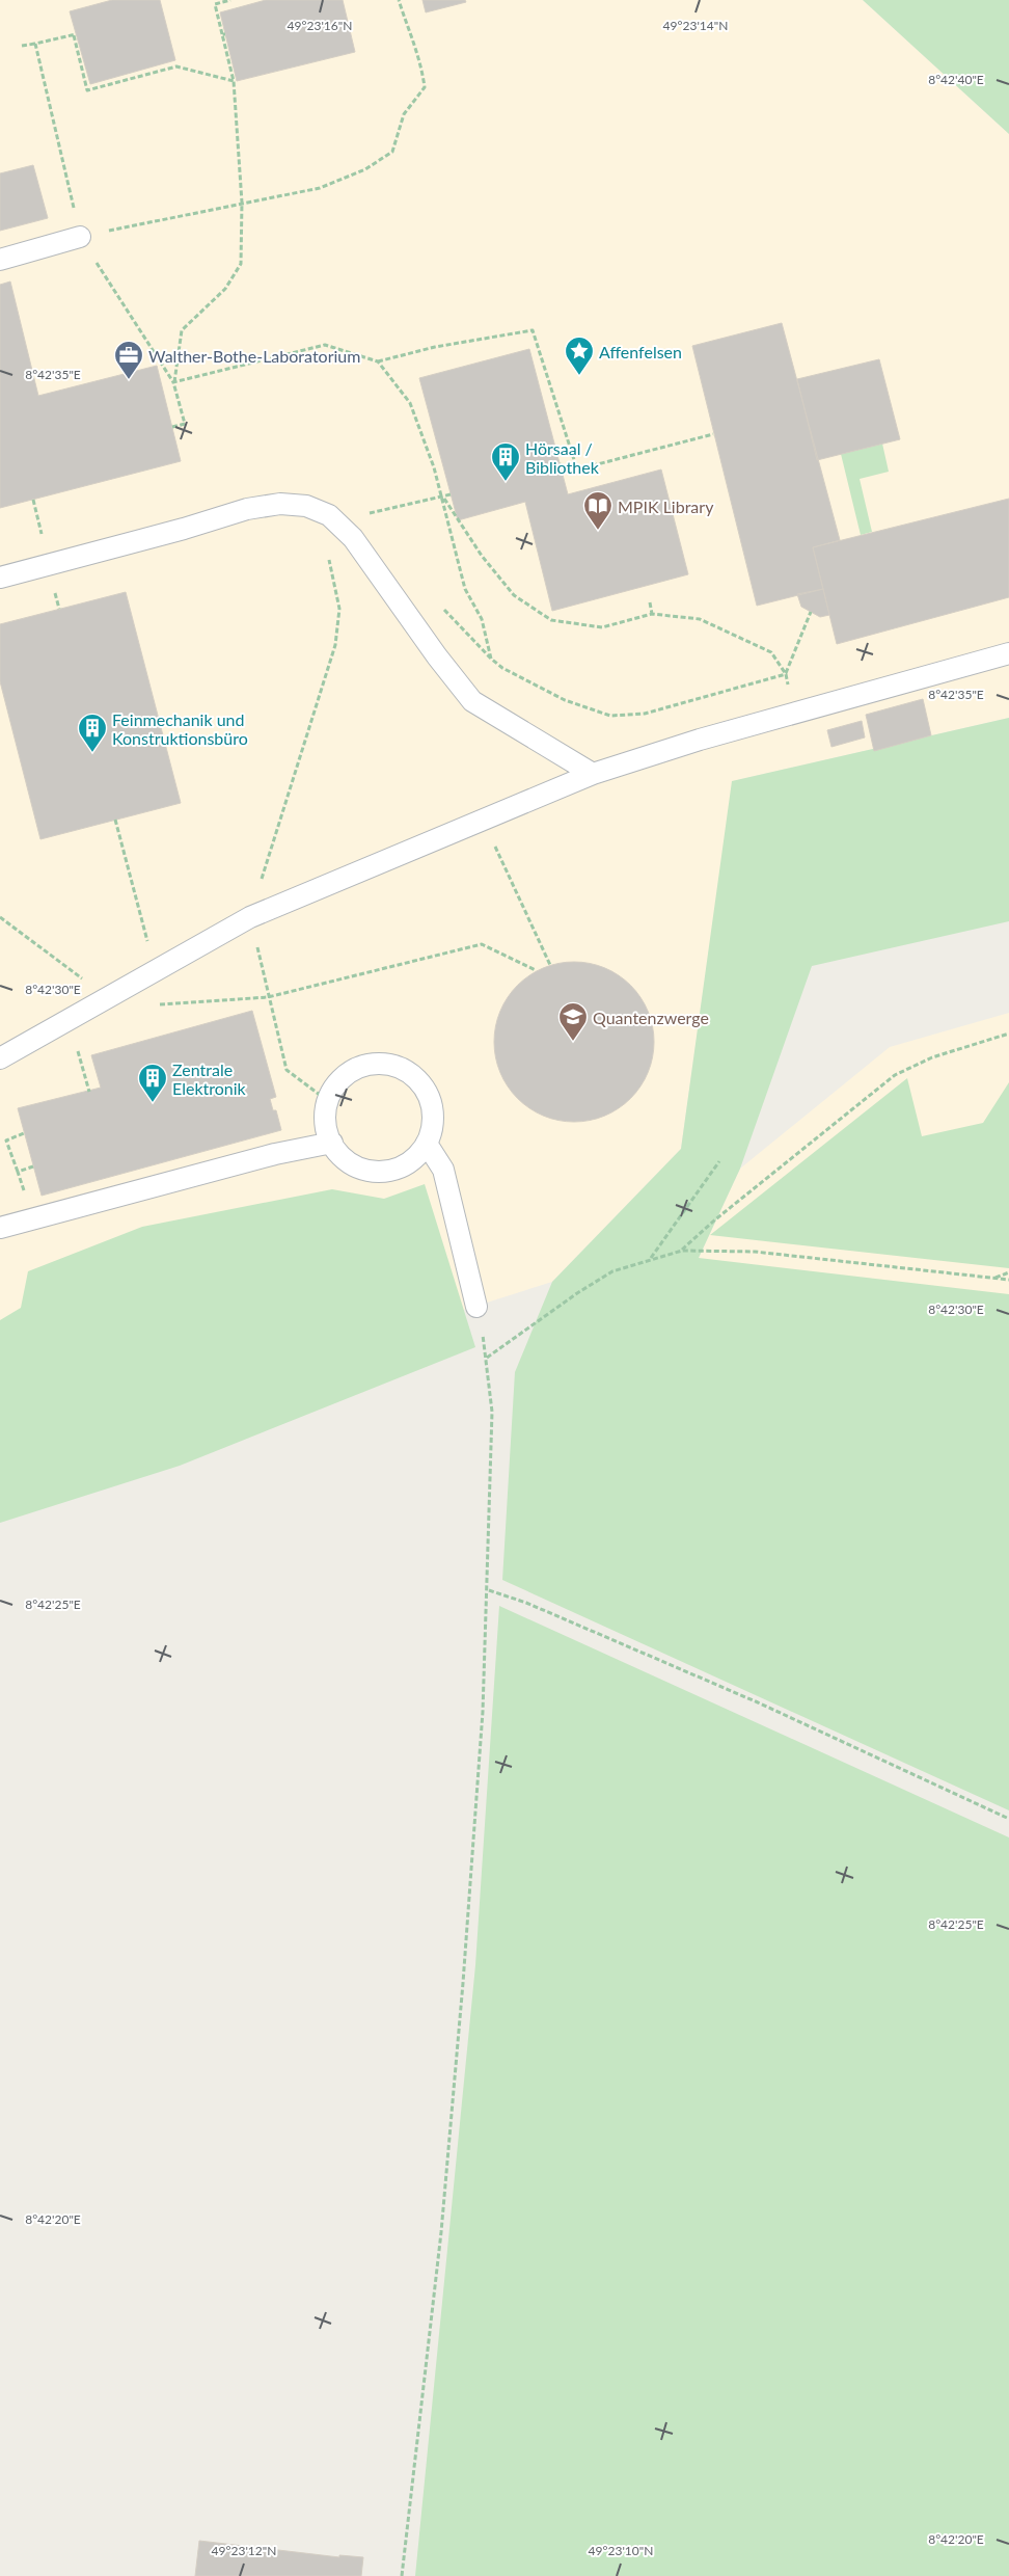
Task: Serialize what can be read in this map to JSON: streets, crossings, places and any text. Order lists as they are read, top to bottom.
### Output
{
  "places": {
    "place": ["Affenfelsen"],
    "office": ["Walther-Bothe-Laboratorium"],
    "building": ["Hörsaal / Bibliothek", "Feinmechanik und Konstruktionsbüro", "Zentrale Elektronik"],
    "library": ["MPIK Library"],
    "school or university": ["Quantenzwerge"]
  },
  "coordinates": [
    "49°23'16\"N",
    "49°23'14\"N",
    "8°42'40\"E",
    "8°42'35\"E",
    "8°42'30\"E",
    "8°42'25\"E",
    "8°42'20\"E",
    "49°23'12\"N",
    "49°23'10\"N"
  ]
}
